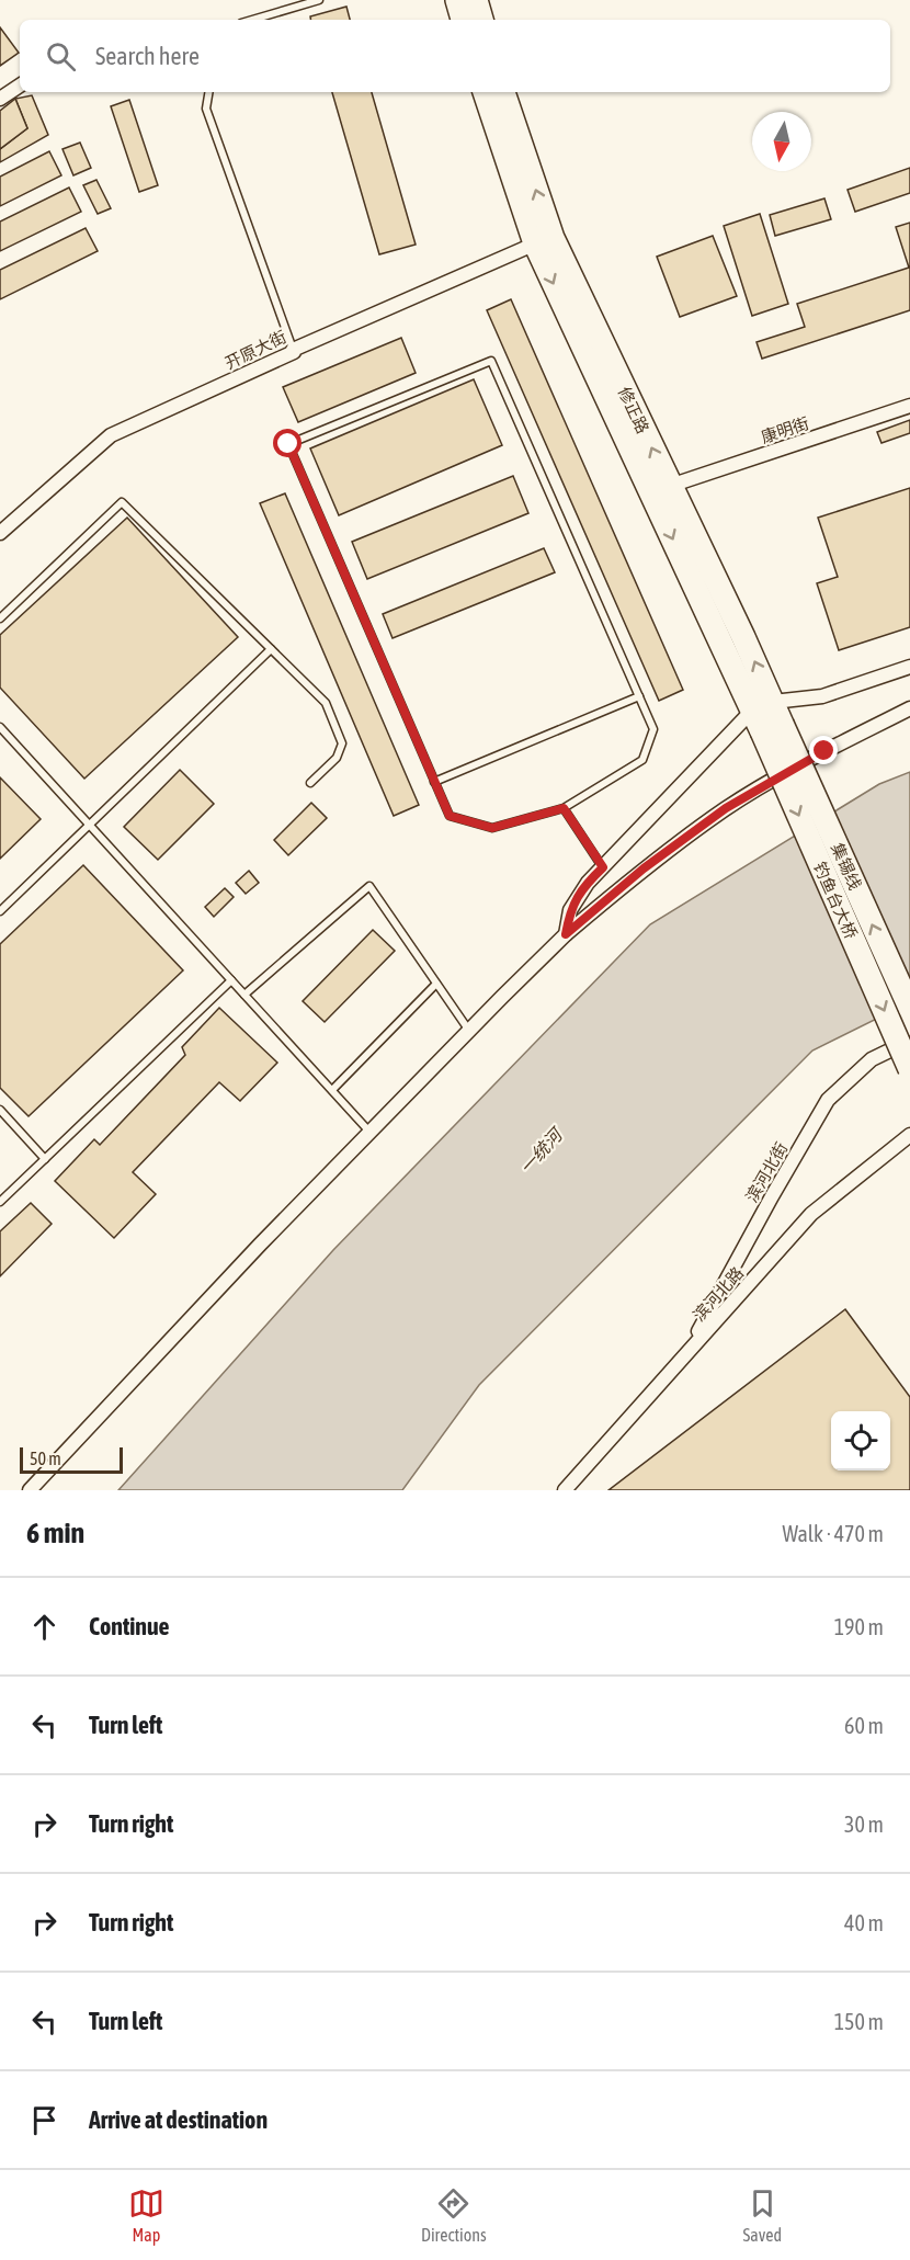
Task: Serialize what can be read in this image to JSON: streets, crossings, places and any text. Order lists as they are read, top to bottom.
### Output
{
  "streets": {
    "highway": ["修正路", "集锡线", "钓鱼台大桥"],
    "street": [
      "开原大街",
      "康明街",
      "滨河北街",
      "滨河北路"
    ]
  },
  "crossings": [
    ["开原大街", "修正路"],
    ["修正路", "康明街"],
    ["修正路", "集锡线"],
    ["集锡线", "钓鱼台大桥"],
    ["滨河北街", "滨河北路"]
  ],
  "one_way": ["集锡线", "钓鱼台大桥"],
  "water": ["一统河"],
  "scale_bar": "50 m",
  "north": "bottom",
  "page": {
    "search": "Search here",
    "scale": "50 m",
    "heading": ["6 min", "Walk · 470 m"],
    "list": [
      ["Continue", "190 m"],
      ["Turn left", "60 m"],
      ["Turn right", "30 m"],
      ["Turn right", "40 m"],
      ["Turn left", "150 m"],
      "Arrive at destination"
    ],
    "nav": ["Map", "Directions", "Saved"]
  }
}
